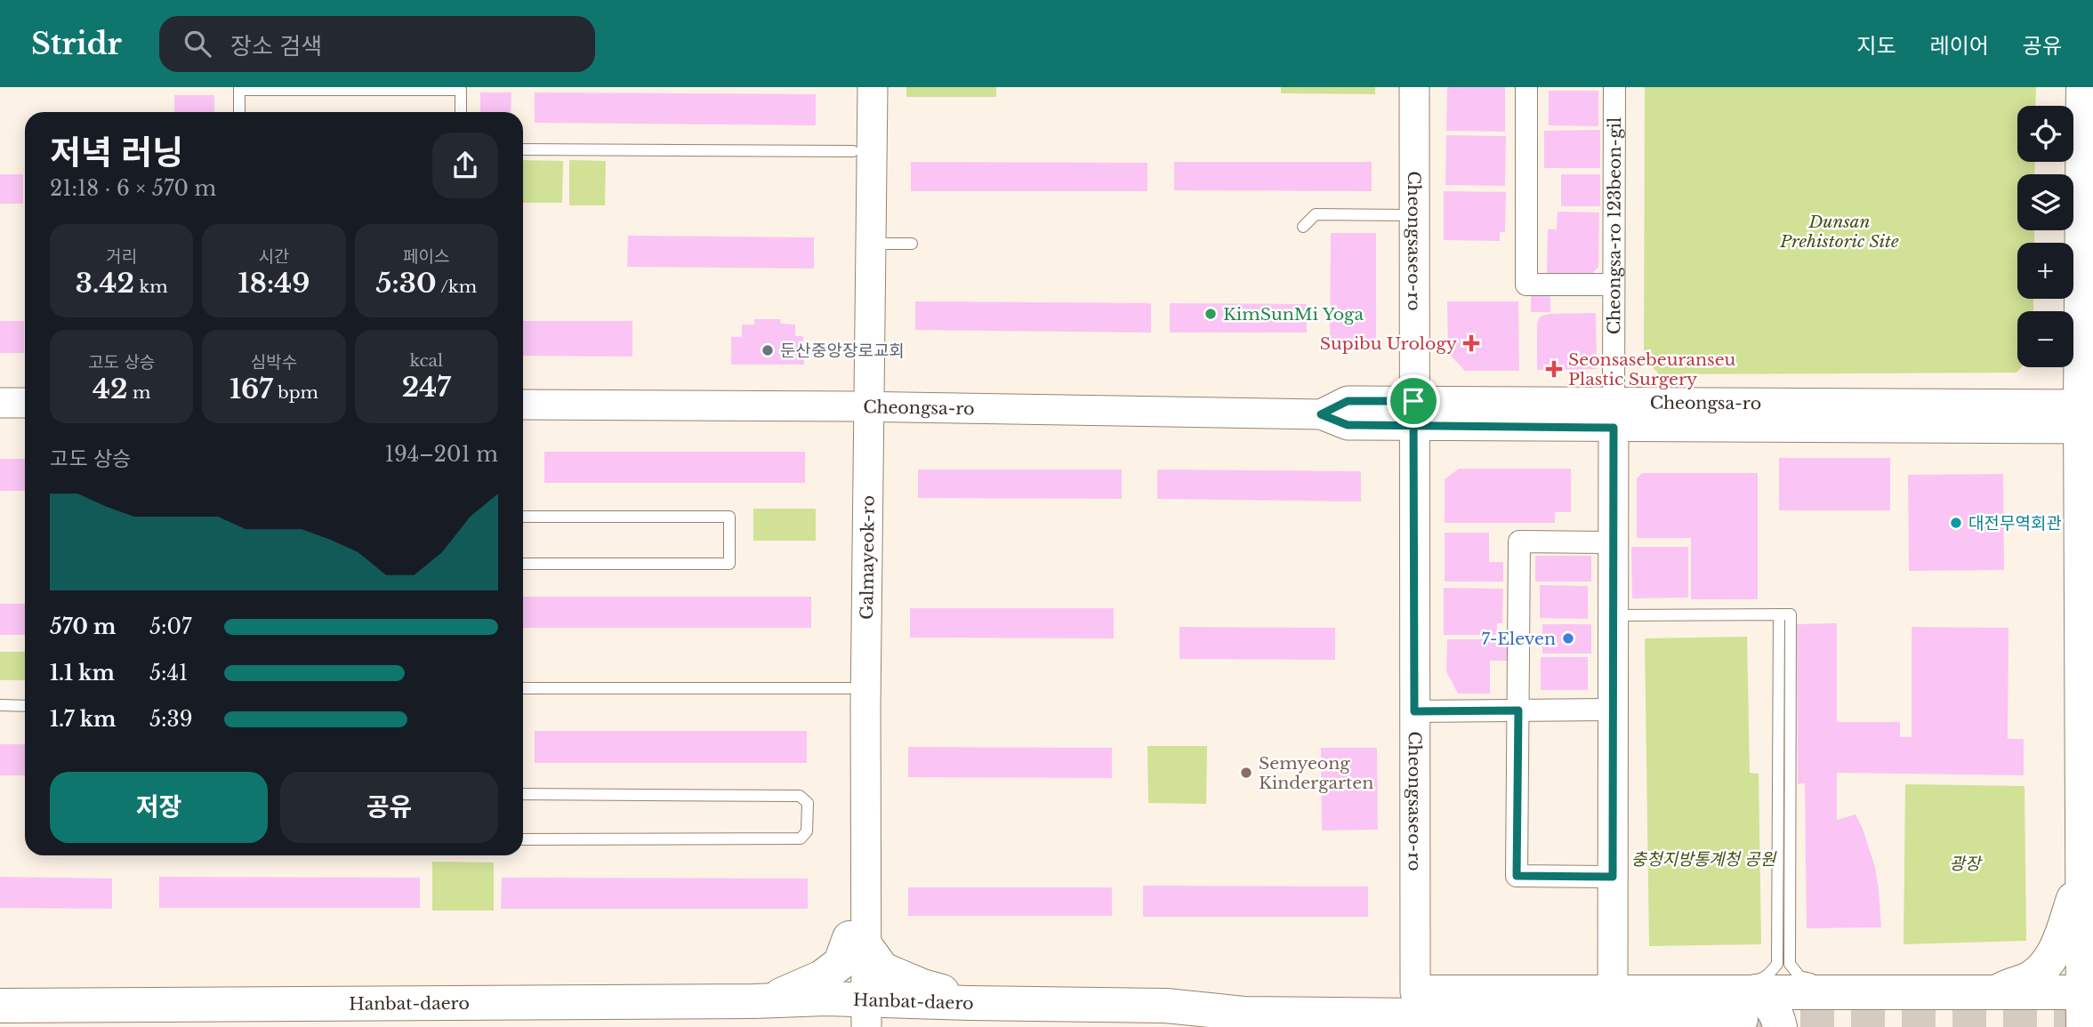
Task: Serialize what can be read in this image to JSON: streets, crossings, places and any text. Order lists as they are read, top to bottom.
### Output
{
  "streets": {
    "main road": ["Hanbat-daero"],
    "street": [
      "Cheongsa-ro 123beon-gil",
      "Cheongsaseo-ro",
      "Cheongsa-ro",
      "Galmayeok-ro"
    ]
  },
  "crossings": [
    ["Cheongsa-ro 123beon-gil", "Cheongsa-ro"],
    ["Cheongsaseo-ro", "Cheongsa-ro"],
    ["Cheongsa-ro", "Galmayeok-ro"],
    ["Galmayeok-ro", "Hanbat-daero"]
  ],
  "parks": ["Dunsan Prehistoric Site", "충청지방통계청 공원", "광장"],
  "places": {
    "other": [
      "KimSunMi Yoga",
      "둔산중앙장로교회",
      "대전무역회관",
      "7-Eleven",
      "Semyeong Kindergarten"
    ],
    "health": ["Supibu Urology", "Seonsasebeuranseu Plastic Surgery"]
  },
  "page": {
    "header": "Stridr",
    "search": "장소 검색",
    "nav": ["지도", "레이어", "공유"],
    "map_buttons": ["+", "−"],
    "heading": ["저녁 러닝", "21:18 · 6 × 570 m"],
    "stats": [
      ["거리", "3.42 km"],
      ["시간", "18:49"],
      ["페이스", "5:30 /km"],
      ["고도 상승", "42 m"],
      ["심박수", "167 bpm"],
      ["kcal", "247"]
    ],
    "chart": ["고도 상승", "194–201 m"],
    "list": [
      {
        "name": "570 m",
        "note": "5:07"
      },
      {
        "name": "1.1 km",
        "note": "5:41"
      },
      {
        "name": "1.7 km",
        "note": "5:39"
      }
    ],
    "buttons": ["저장", "공유"]
  }
}
